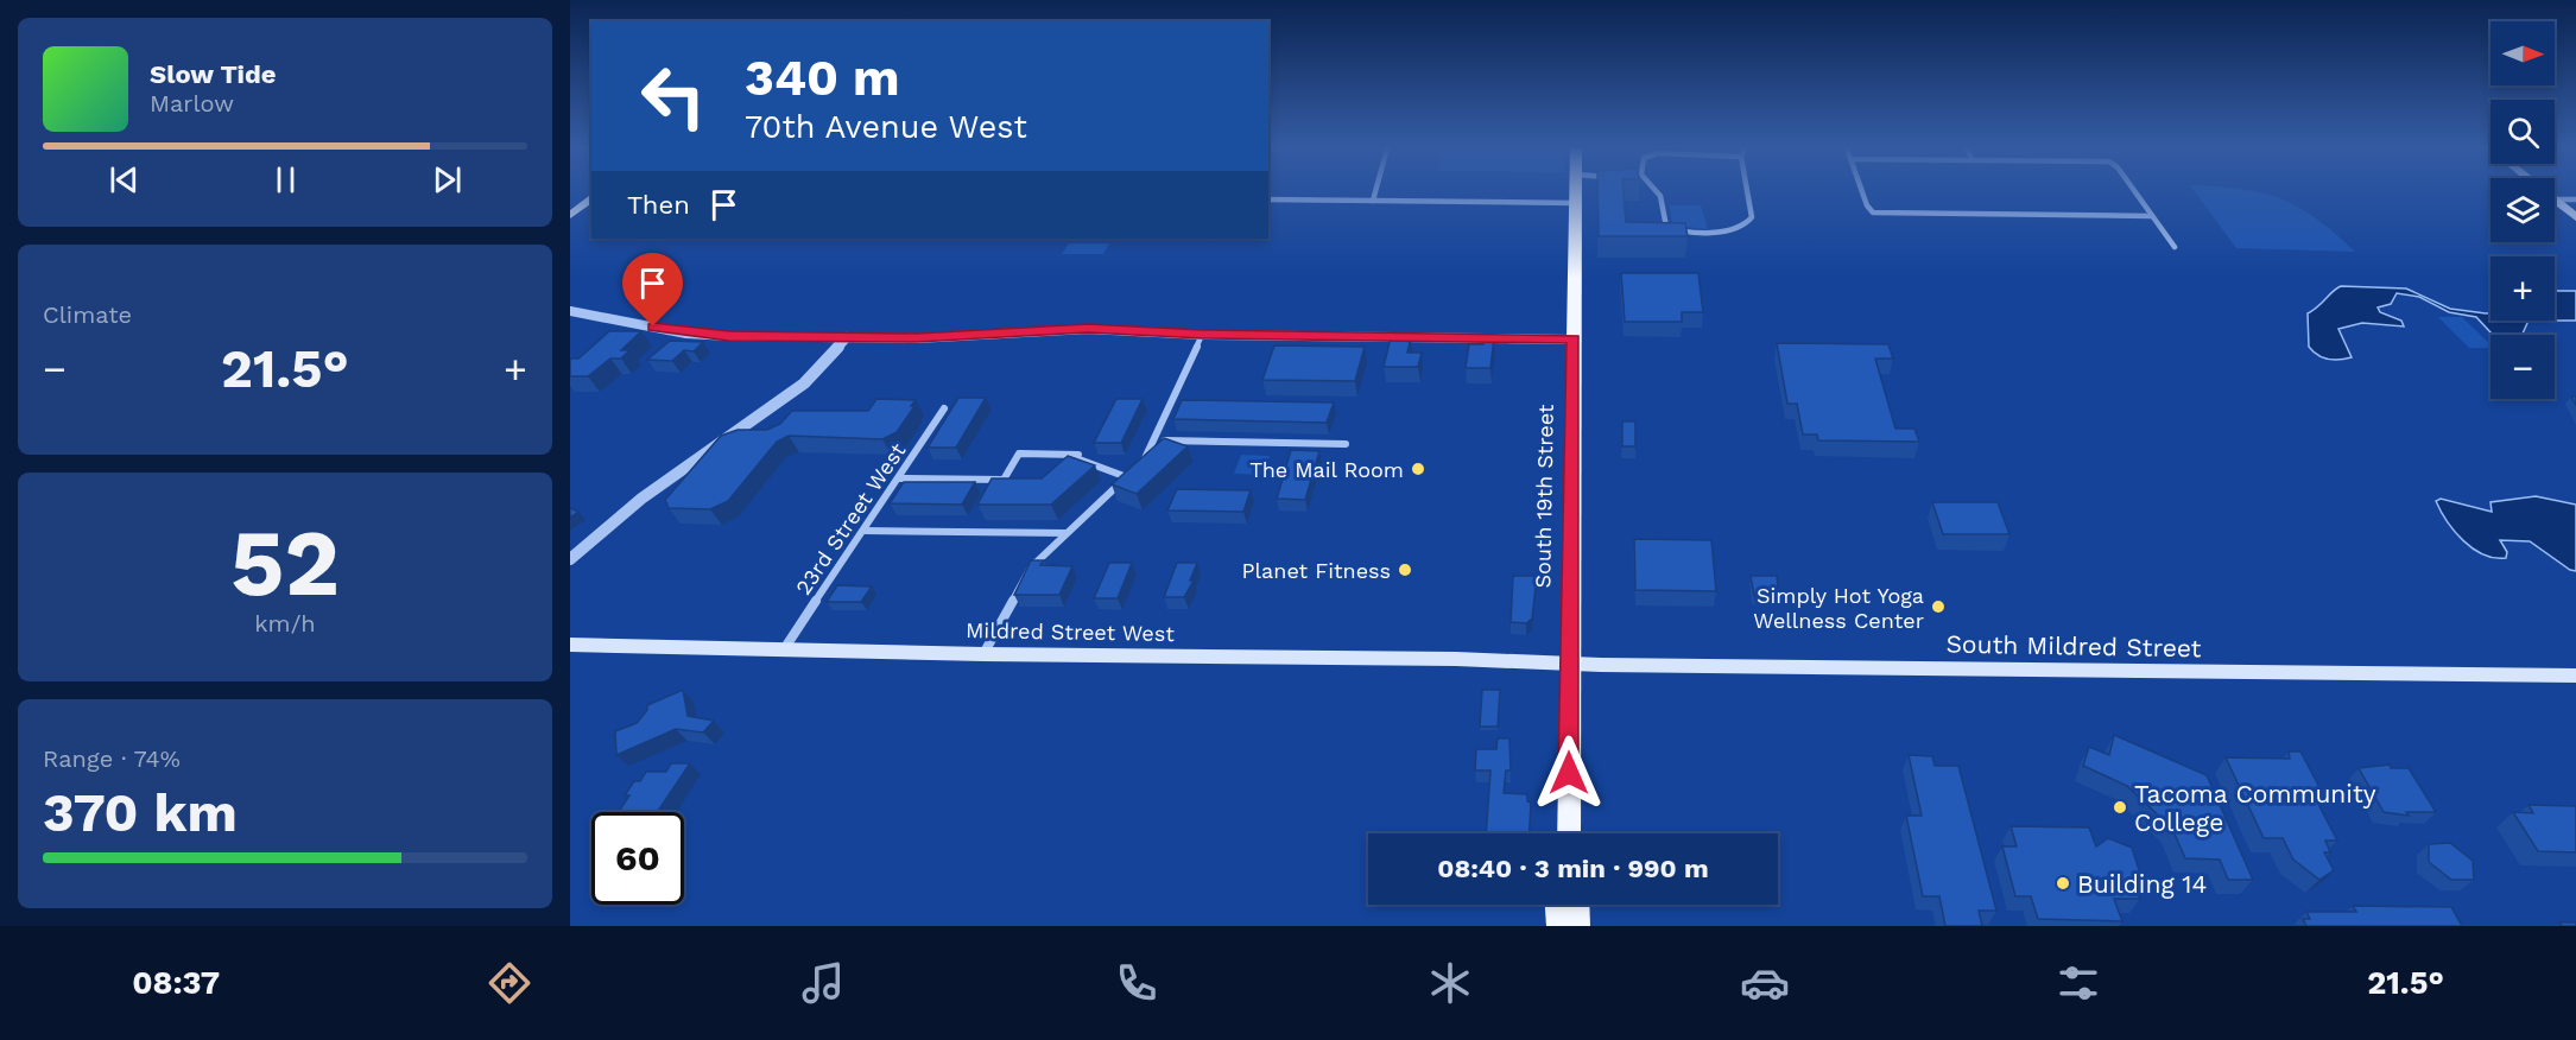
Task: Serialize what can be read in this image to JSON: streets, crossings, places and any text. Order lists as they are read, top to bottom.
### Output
{
  "streets": {
    "main road": ["South 19th Street", "Mildred Street West", "South Mildred Street"],
    "street": ["23rd Street West"]
  },
  "crossings": [
    ["South 19th Street", "Mildred Street West"],
    ["South 19th Street", "South Mildred Street"],
    ["23rd Street West", "Mildred Street West"],
    ["Mildred Street West", "South Mildred Street"]
  ],
  "places": [
    "The Mail Room",
    "Planet Fitness",
    "Simply Hot Yoga Wellness Center",
    "Tacoma Community College",
    "Building 14"
  ],
  "north": "right",
  "page": {
    "map_buttons": ["+", "−"],
    "turn": ["340 m", "70th Avenue West"],
    "song": ["Slow Tide", "Marlow"],
    "then": "Then",
    "tile": [
      "Climate",
      ["52", "km/h"],
      ["Range · 74%", "370 km"]
    ],
    "heat": ["−", "21.5°", "+"],
    "limit": "60",
    "trip": "08:40 · 3 min · 990 m",
    "tabs": ["08:37", "21.5°"]
  }
}
